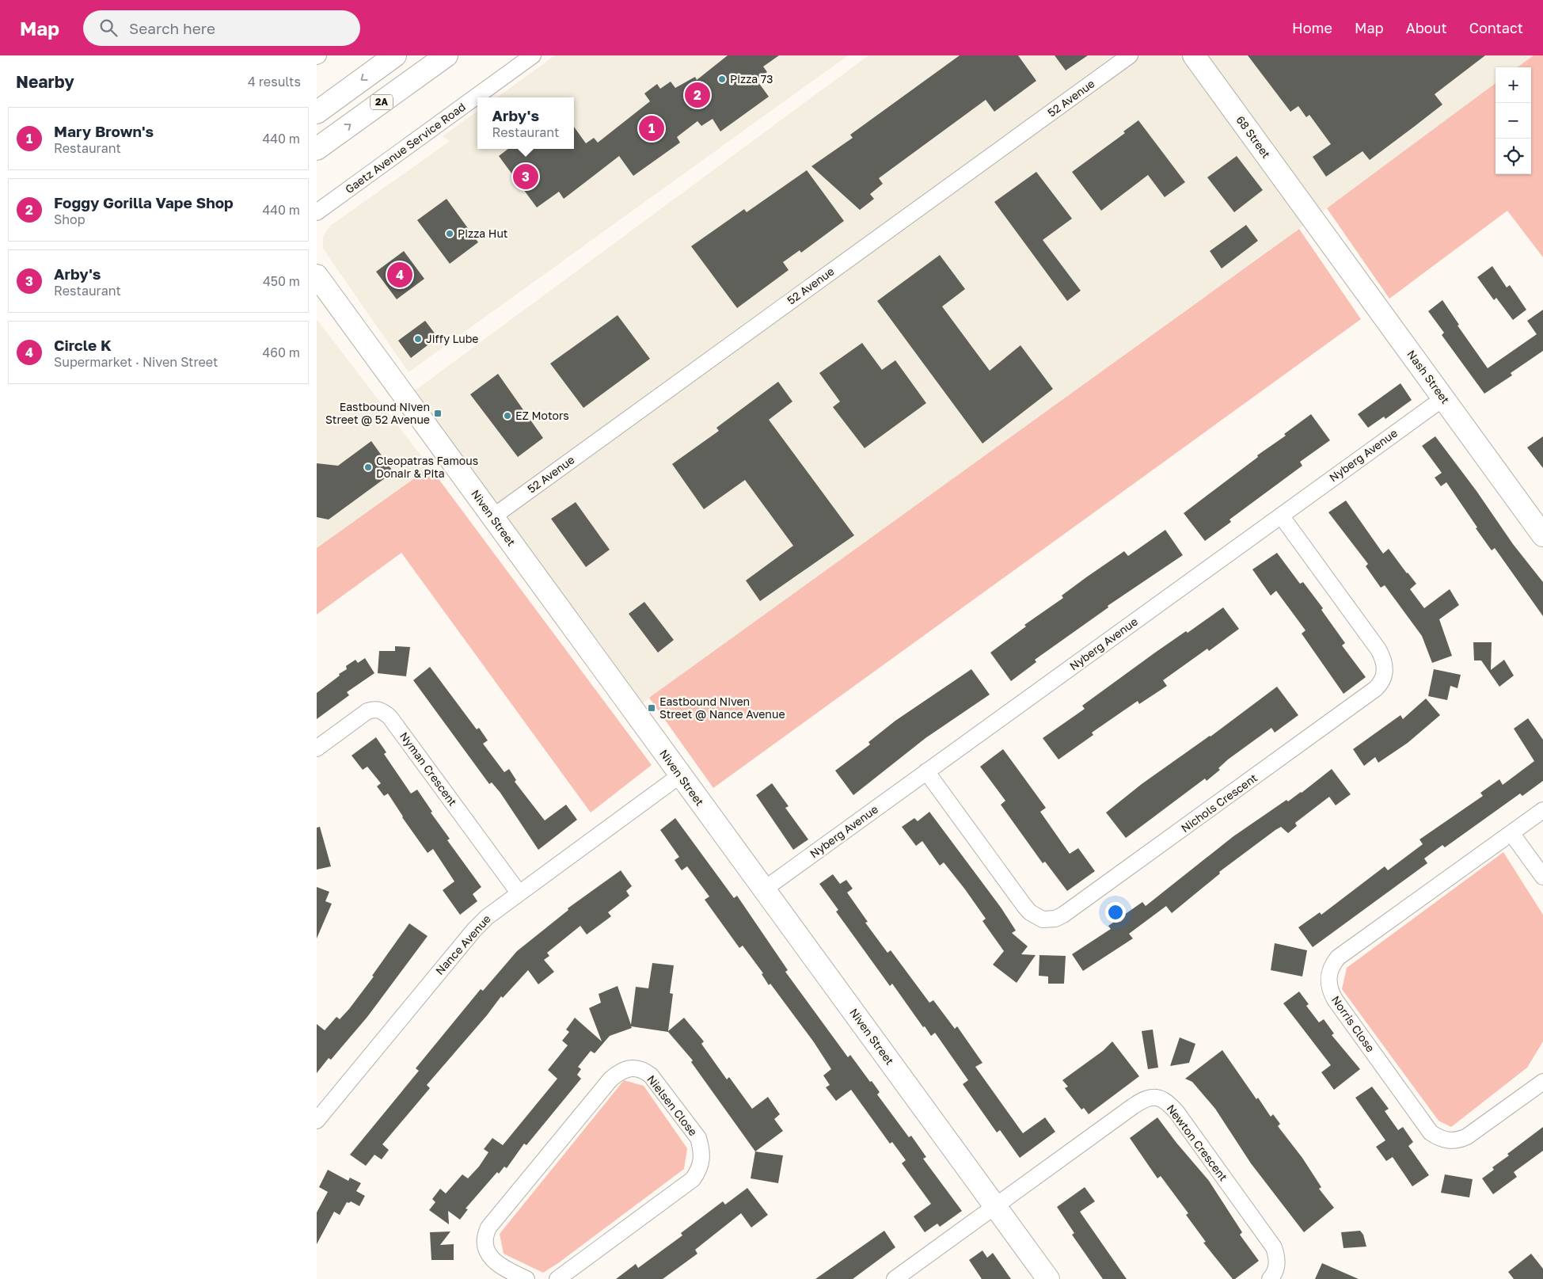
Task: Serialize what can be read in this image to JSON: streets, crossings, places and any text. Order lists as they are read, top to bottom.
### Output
{
  "streets": {
    "street": [
      "52 Avenue",
      "2A",
      "68 Street",
      "Gaetz Avenue Service Road",
      "Nash Street",
      "Nyberg Avenue",
      "Niven Street",
      "Nyman Crescent",
      "Nichols Crescent",
      "Nance Avenue",
      "Norris Close",
      "Nielsen Close",
      "Newton Crescent"
    ]
  },
  "crossings": [
    ["52 Avenue", "Niven Street"],
    ["68 Street", "Nash Street"],
    ["Nash Street", "Nyberg Avenue"],
    ["Nyberg Avenue", "Niven Street"],
    ["Nyberg Avenue", "Nichols Crescent"],
    ["Niven Street", "Nance Avenue"],
    ["Niven Street", "Newton Crescent"],
    ["Nyman Crescent", "Nance Avenue"]
  ],
  "places": {
    "other": [
      "Pizza 73",
      "Pizza Hut",
      "Jiffy Lube",
      "EZ Motors",
      "Cleopatras Famous Donair & Pita"
    ],
    "transit": ["Eastbound Niven Street @ 52 Avenue", "Eastbound Niven Street @ Nance Avenue"]
  },
  "page": {
    "header": "Map",
    "search": "Search here",
    "nav": [
      "Home",
      "Map",
      "About",
      "Contact"
    ],
    "heading": ["Nearby", "4 results"],
    "map_buttons": ["+", "−"],
    "pins": [
      "2",
      "1",
      "3",
      "4"
    ],
    "popup": ["Arby's", "Restaurant"],
    "list": [
      {
        "mark": "1",
        "name": "Mary Brown's",
        "note": "Restaurant",
        "value": "440 m"
      },
      {
        "mark": "2",
        "name": "Foggy Gorilla Vape Shop",
        "note": "Shop",
        "value": "440 m"
      },
      {
        "mark": "3",
        "name": "Arby's",
        "note": "Restaurant",
        "value": "450 m"
      },
      {
        "mark": "4",
        "name": "Circle K",
        "note": "Supermarket · Niven Street",
        "value": "460 m"
      }
    ]
  }
}
